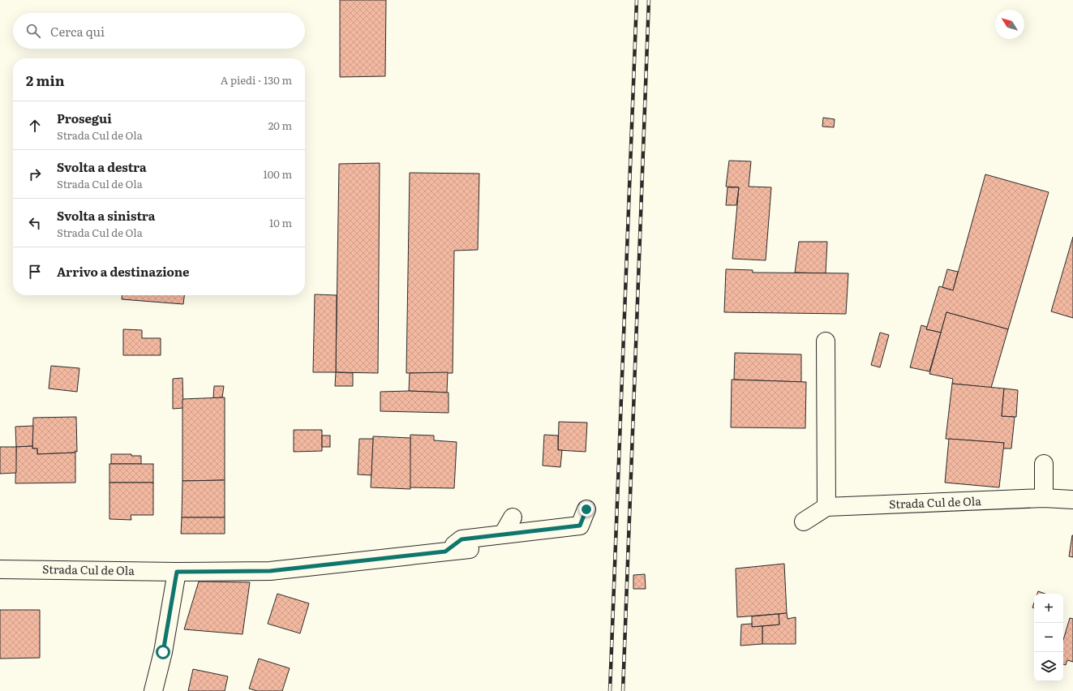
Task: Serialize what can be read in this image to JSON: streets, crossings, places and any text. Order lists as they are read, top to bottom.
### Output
{
  "streets": {
    "street": ["Strada Cul de Ola"]
  },
  "north": "top left",
  "page": {
    "search": "Cerca qui",
    "heading": ["2 min", "A piedi · 130 m"],
    "list": [
      ["Prosegui", "Strada Cul de Ola", "20 m"],
      ["Svolta a destra", "Strada Cul de Ola", "100 m"],
      ["Svolta a sinistra", "Strada Cul de Ola", "10 m"],
      "Arrivo a destinazione"
    ],
    "map_buttons": ["+", "−"]
  }
}
